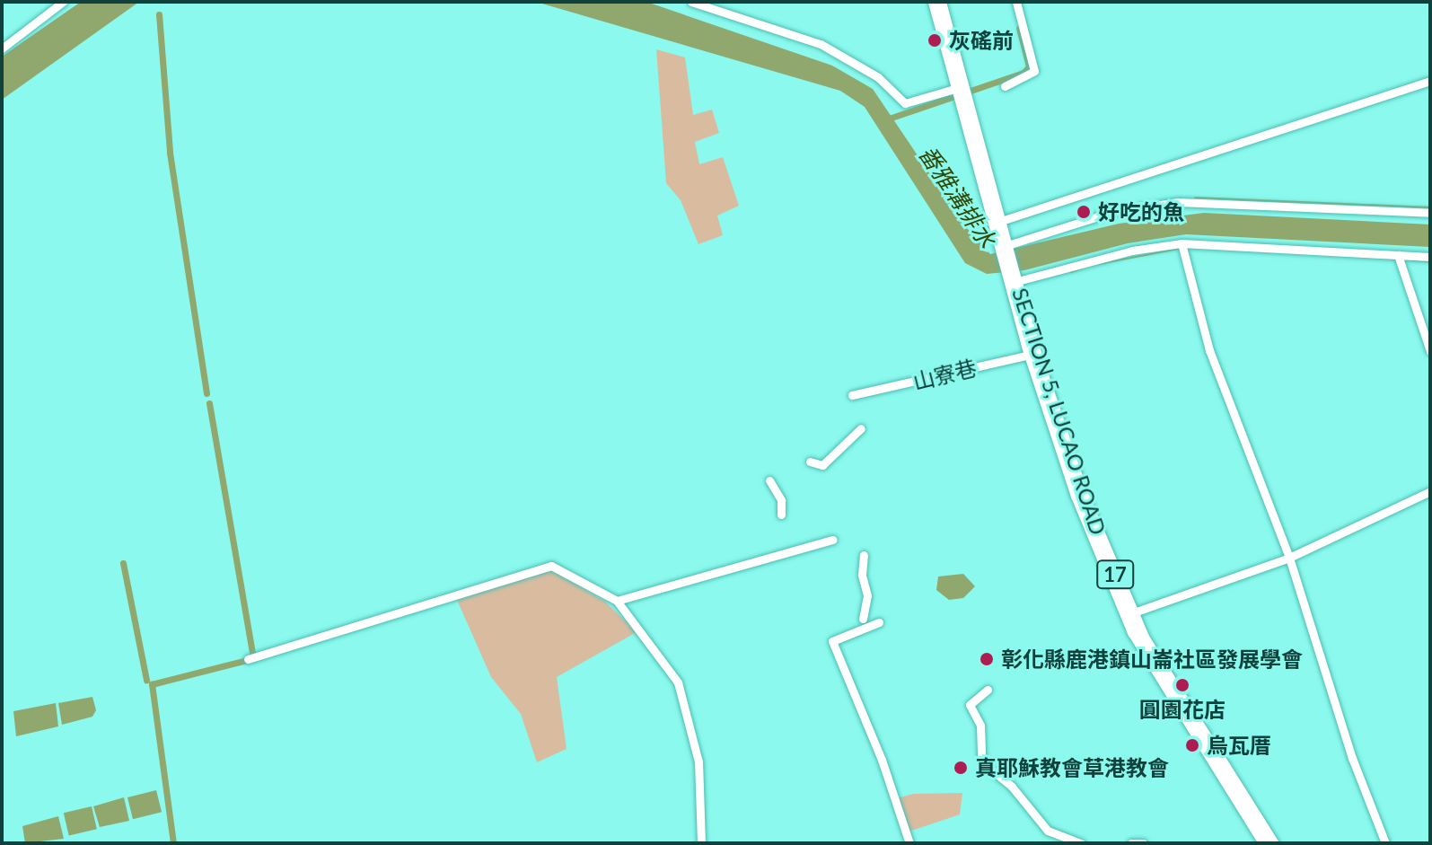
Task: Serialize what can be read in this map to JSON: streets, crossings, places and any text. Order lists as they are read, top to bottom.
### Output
{
  "streets": {
    "main road": ["SECTION 5, LUCAO ROAD", "17"],
    "street": ["山寮巷"]
  },
  "crossings": [
    ["山寮巷", "SECTION 5, LUCAO ROAD"],
    ["SECTION 5, LUCAO ROAD", "17"]
  ],
  "water": ["番雅溝排水"],
  "places": [
    "灰磘前",
    "好吃的魚",
    "彰化縣鹿港鎮山崙社區發展學會",
    "圓園花店",
    "烏瓦厝",
    "真耶穌教會草港教會"
  ]
}
